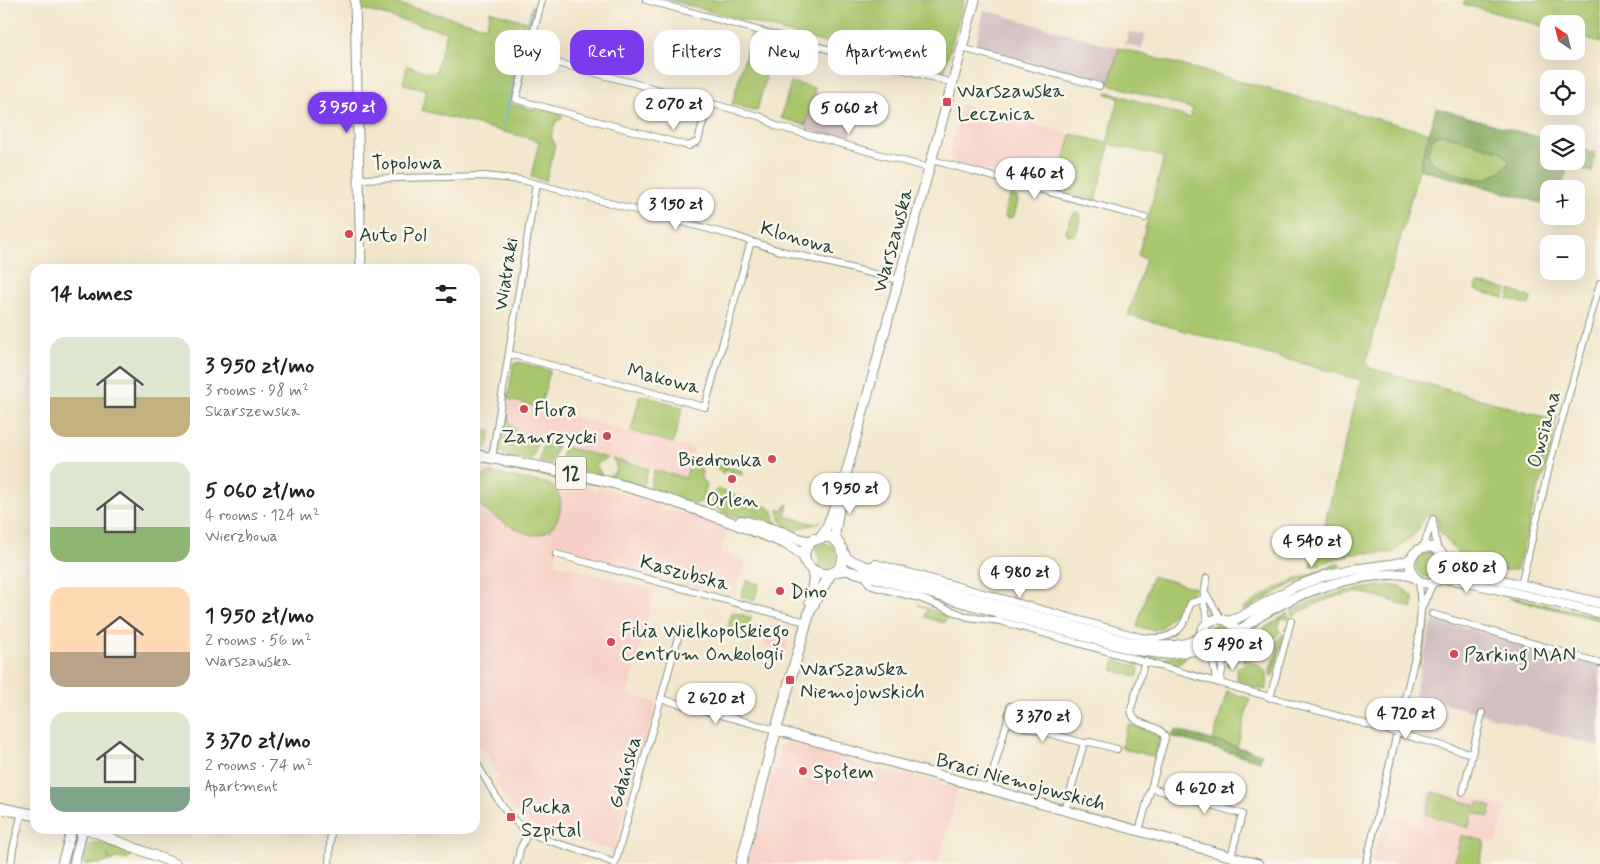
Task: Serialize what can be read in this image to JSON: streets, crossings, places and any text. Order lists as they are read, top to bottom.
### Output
{
  "streets": {
    "main road": ["Warszawska", "12", "Braci Niemojowskich"],
    "street": [
      "Topolowa",
      "Klonowa",
      "Wiatraki",
      "Makowa",
      "Owsiana",
      "Kaszubska",
      "Gdańska"
    ]
  },
  "crossings": [
    ["Topolowa", "Klonowa"],
    ["Klonowa", "Warszawska"],
    ["Klonowa", "Wiatraki"],
    ["Klonowa", "Makowa"],
    ["Warszawska", "12"],
    ["Wiatraki", "Makowa"],
    ["Wiatraki", "12"]
  ],
  "places": {
    "transit": ["Warszawska Lecznica", "Warszawska Niemojowskich", "Pucka Szpital"],
    "other": [
      "Auto Pol",
      "Flora",
      "Zamrzycki",
      "Biedronka",
      "Orlen",
      "Dino",
      "Filia Wielkopolskiego Centrum Onkologii",
      "Parking MAN",
      "Społem"
    ]
  },
  "north": "top left",
  "page": {
    "map_buttons": ["+", "−"],
    "chip": [
      "Buy",
      "Rent",
      "Filters",
      "New",
      "Apartment"
    ],
    "price": [
      "2 070 zł",
      "3 950 zł",
      "5 060 zł",
      "4 460 zł",
      "3 150 zł",
      "1 950 zł",
      "4 540 zł",
      "5 080 zł",
      "4 980 zł",
      "5 490 zł",
      "2 620 zł",
      "4 720 zł",
      "3 370 zł",
      "4 620 zł"
    ],
    "heading": "14 homes",
    "list": [
      {
        "name": "3 950 zł/mo",
        "note": "3 rooms · 98 m² · Skarszewska"
      },
      {
        "name": "5 060 zł/mo",
        "note": "4 rooms · 124 m² · Wierzbowa"
      },
      {
        "name": "1 950 zł/mo",
        "note": "2 rooms · 56 m² · Warszawska"
      },
      {
        "name": "3 370 zł/mo",
        "note": "2 rooms · 74 m² · Apartment"
      }
    ]
  }
}
